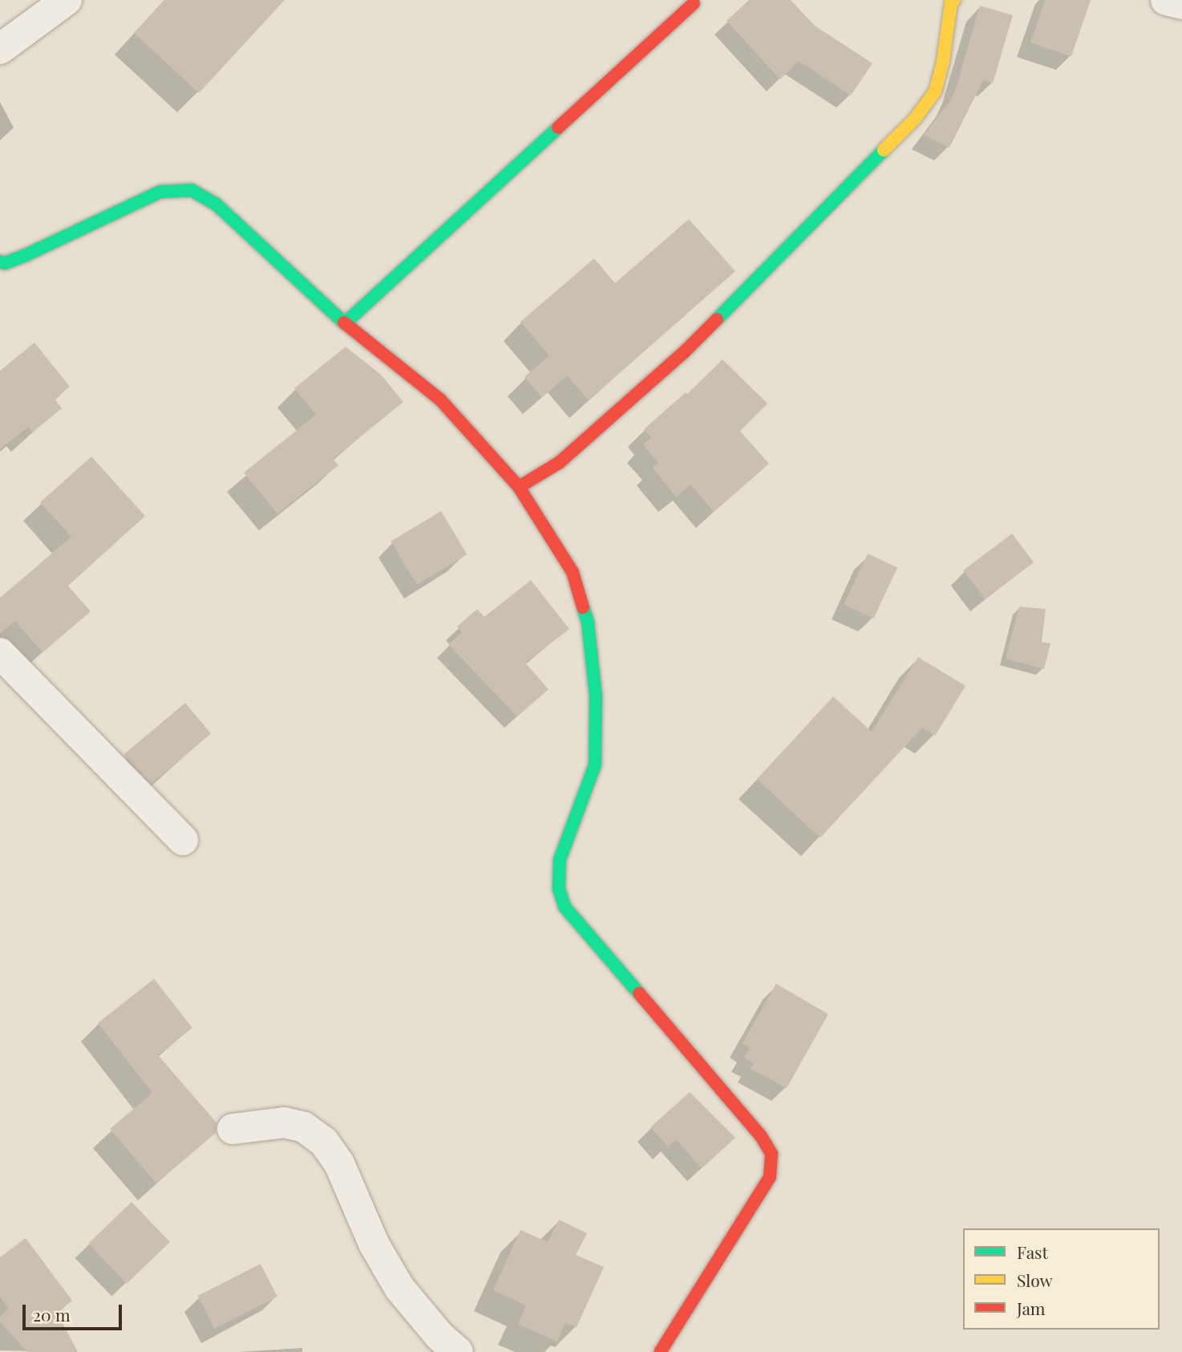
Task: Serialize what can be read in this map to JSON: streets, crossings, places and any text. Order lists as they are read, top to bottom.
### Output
{
  "legend": ["Fast", "Slow", "Jam"],
  "scale_bar": "20 m"
}
